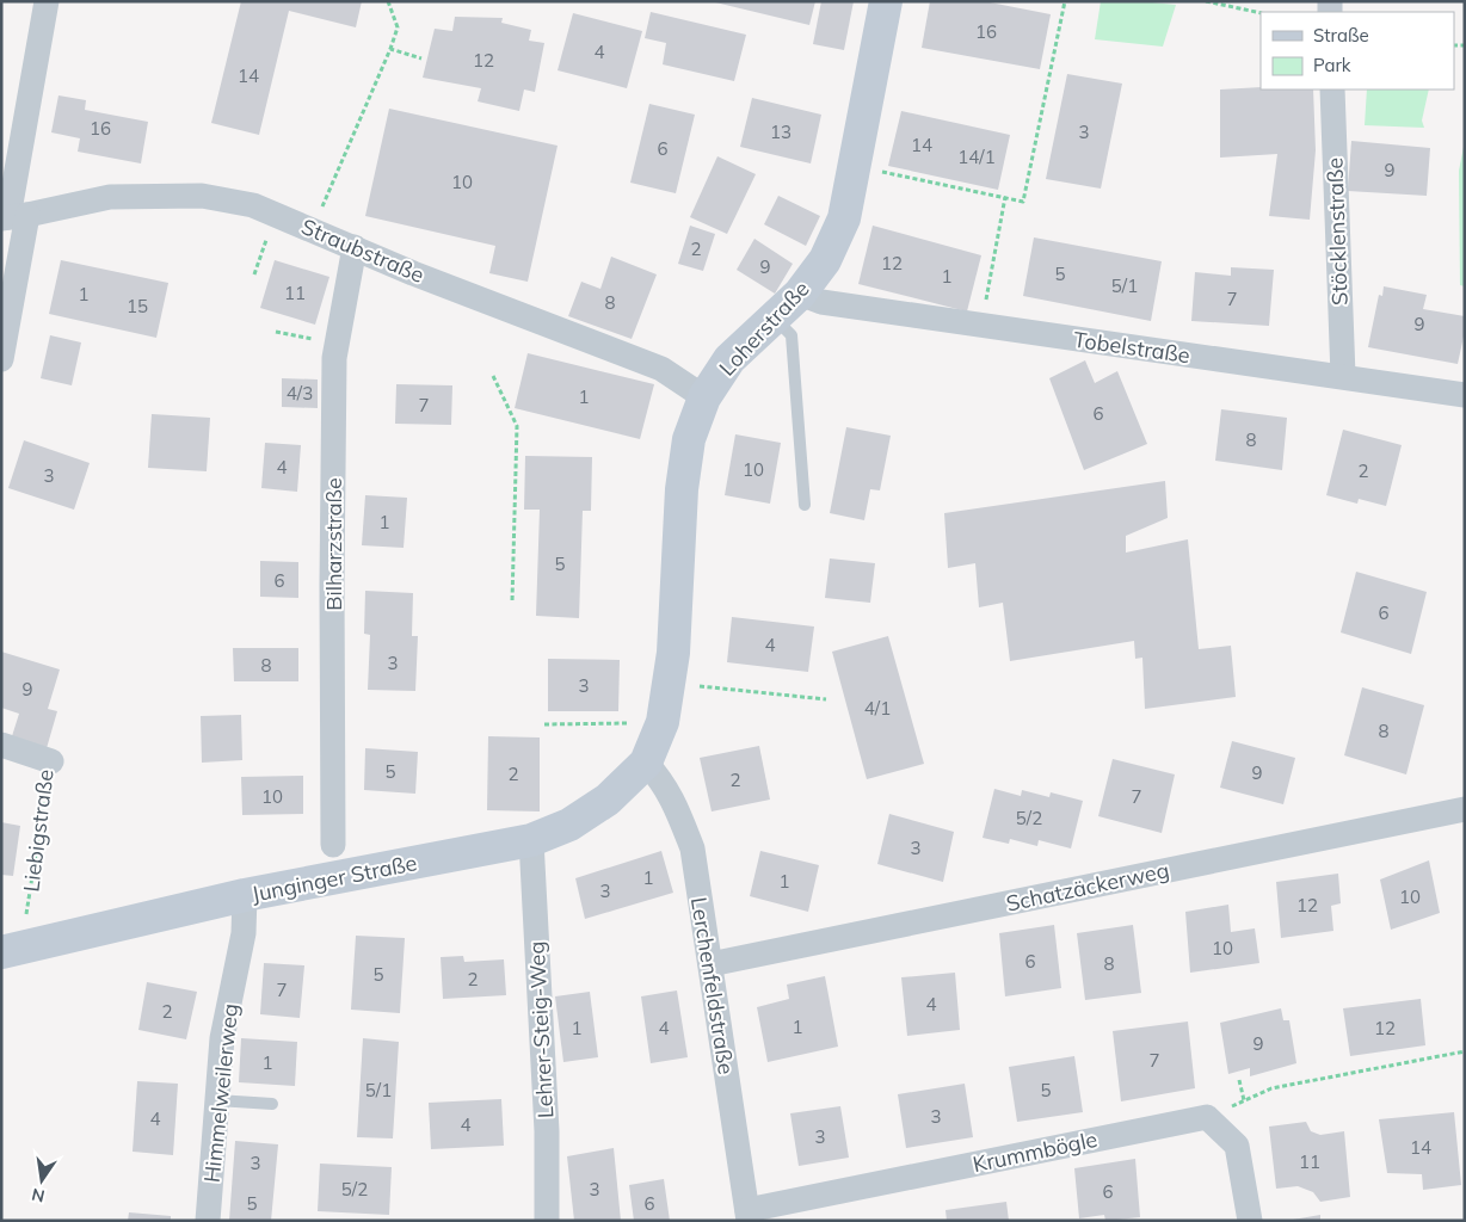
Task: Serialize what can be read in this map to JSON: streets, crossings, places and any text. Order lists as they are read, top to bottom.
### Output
{
  "streets": {
    "street": [
      "Stöcklenstraße",
      "Straubstraße",
      "Loherstraße",
      "Tobelstraße",
      "Bilharzstraße",
      "Liebigstraße",
      "Junginger Straße",
      "Schatzäckerweg",
      "Lerchenfeldstraße",
      "Lehrer-Steig-Weg",
      "Himmelweilerweg",
      "Krummbögle"
    ]
  },
  "crossings": [
    ["Stöcklenstraße", "Tobelstraße"],
    ["Straubstraße", "Loherstraße"],
    ["Straubstraße", "Bilharzstraße"],
    ["Loherstraße", "Tobelstraße"],
    ["Loherstraße", "Junginger Straße"],
    ["Loherstraße", "Lerchenfeldstraße"],
    ["Liebigstraße", "Junginger Straße"],
    ["Junginger Straße", "Lerchenfeldstraße"],
    ["Junginger Straße", "Lehrer-Steig-Weg"],
    ["Junginger Straße", "Himmelweilerweg"],
    ["Schatzäckerweg", "Lerchenfeldstraße"],
    ["Lerchenfeldstraße", "Krummbögle"]
  ],
  "house_numbers": [
    "16",
    "4",
    "12",
    "14",
    "16",
    "13",
    "3",
    "14",
    "6",
    "14/1",
    "9",
    "10",
    "2",
    "12",
    "9",
    "5",
    "1",
    "5/1",
    "11",
    "1",
    "7",
    "8",
    "15",
    "9",
    "4/3",
    "1",
    "7",
    "6",
    "8",
    "4",
    "10",
    "2",
    "3",
    "1",
    "5",
    "6",
    "6",
    "4",
    "3",
    "8",
    "3",
    "9",
    "4/1",
    "8",
    "5",
    "9",
    "2",
    "2",
    "10",
    "7",
    "5/2",
    "3",
    "1",
    "1",
    "3",
    "10",
    "12",
    "10",
    "6",
    "8",
    "5",
    "2",
    "7",
    "4",
    "2",
    "1",
    "1",
    "4",
    "12",
    "9",
    "7",
    "1",
    "5/1",
    "5",
    "3",
    "4",
    "4",
    "3",
    "14",
    "11",
    "3",
    "5/2",
    "3",
    "6",
    "5",
    "6"
  ],
  "legend": ["Straße", "Park"],
  "north": "bottom"
}
